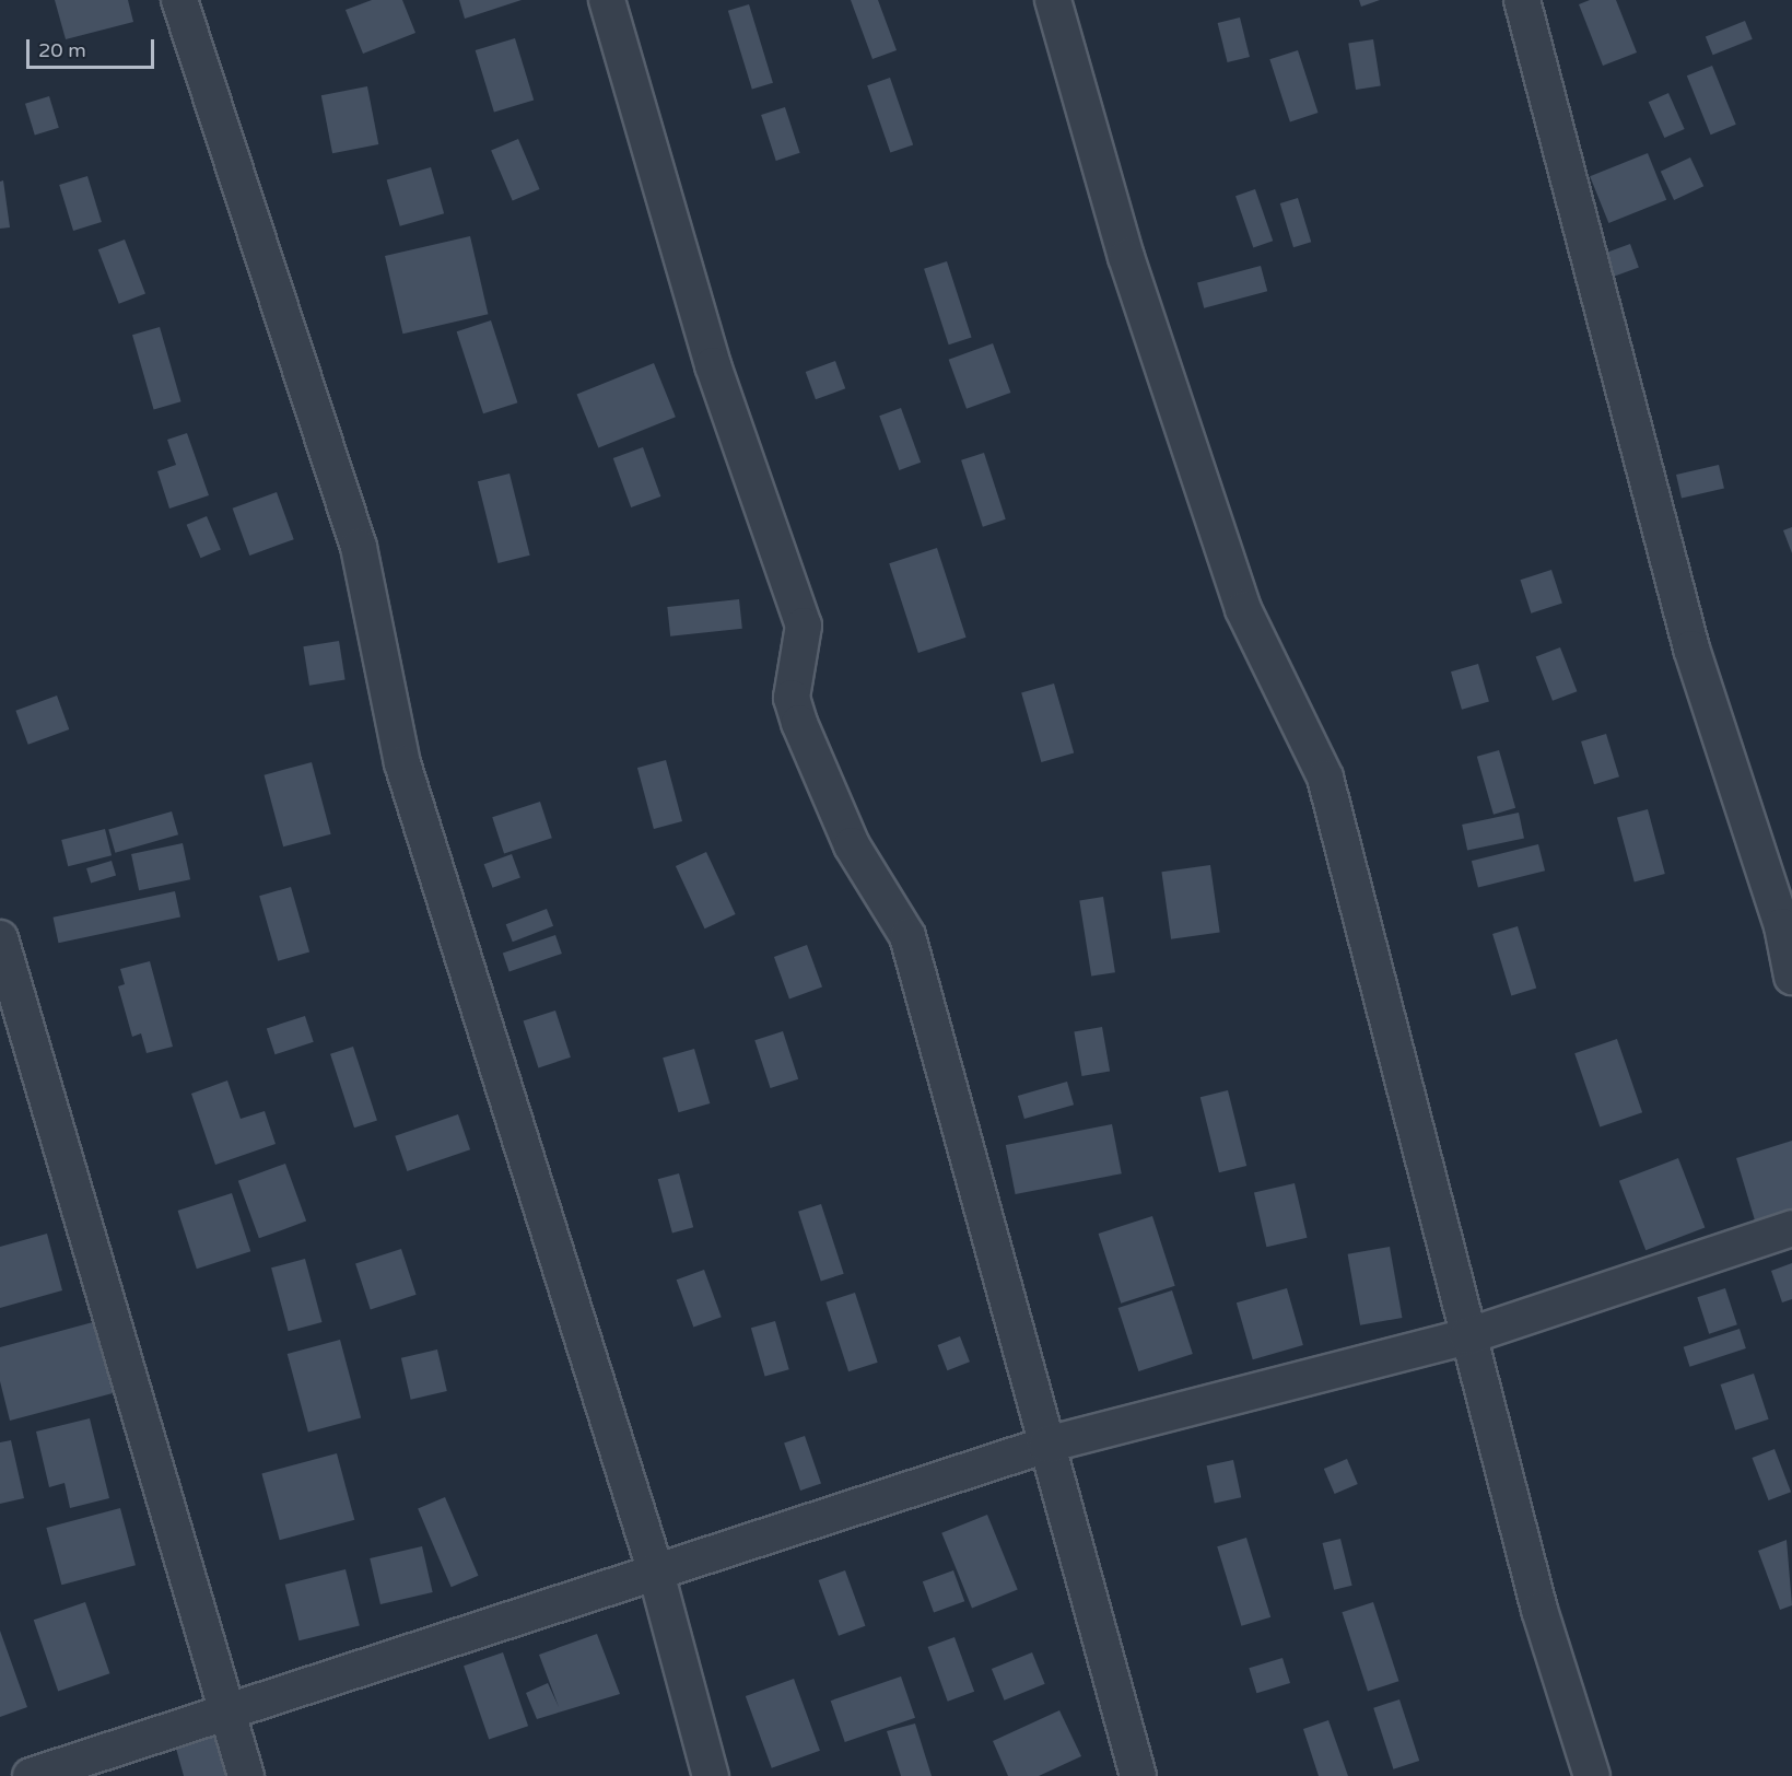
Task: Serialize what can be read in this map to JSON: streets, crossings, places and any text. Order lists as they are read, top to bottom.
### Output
{
  "scale_bar": "20 m"
}
